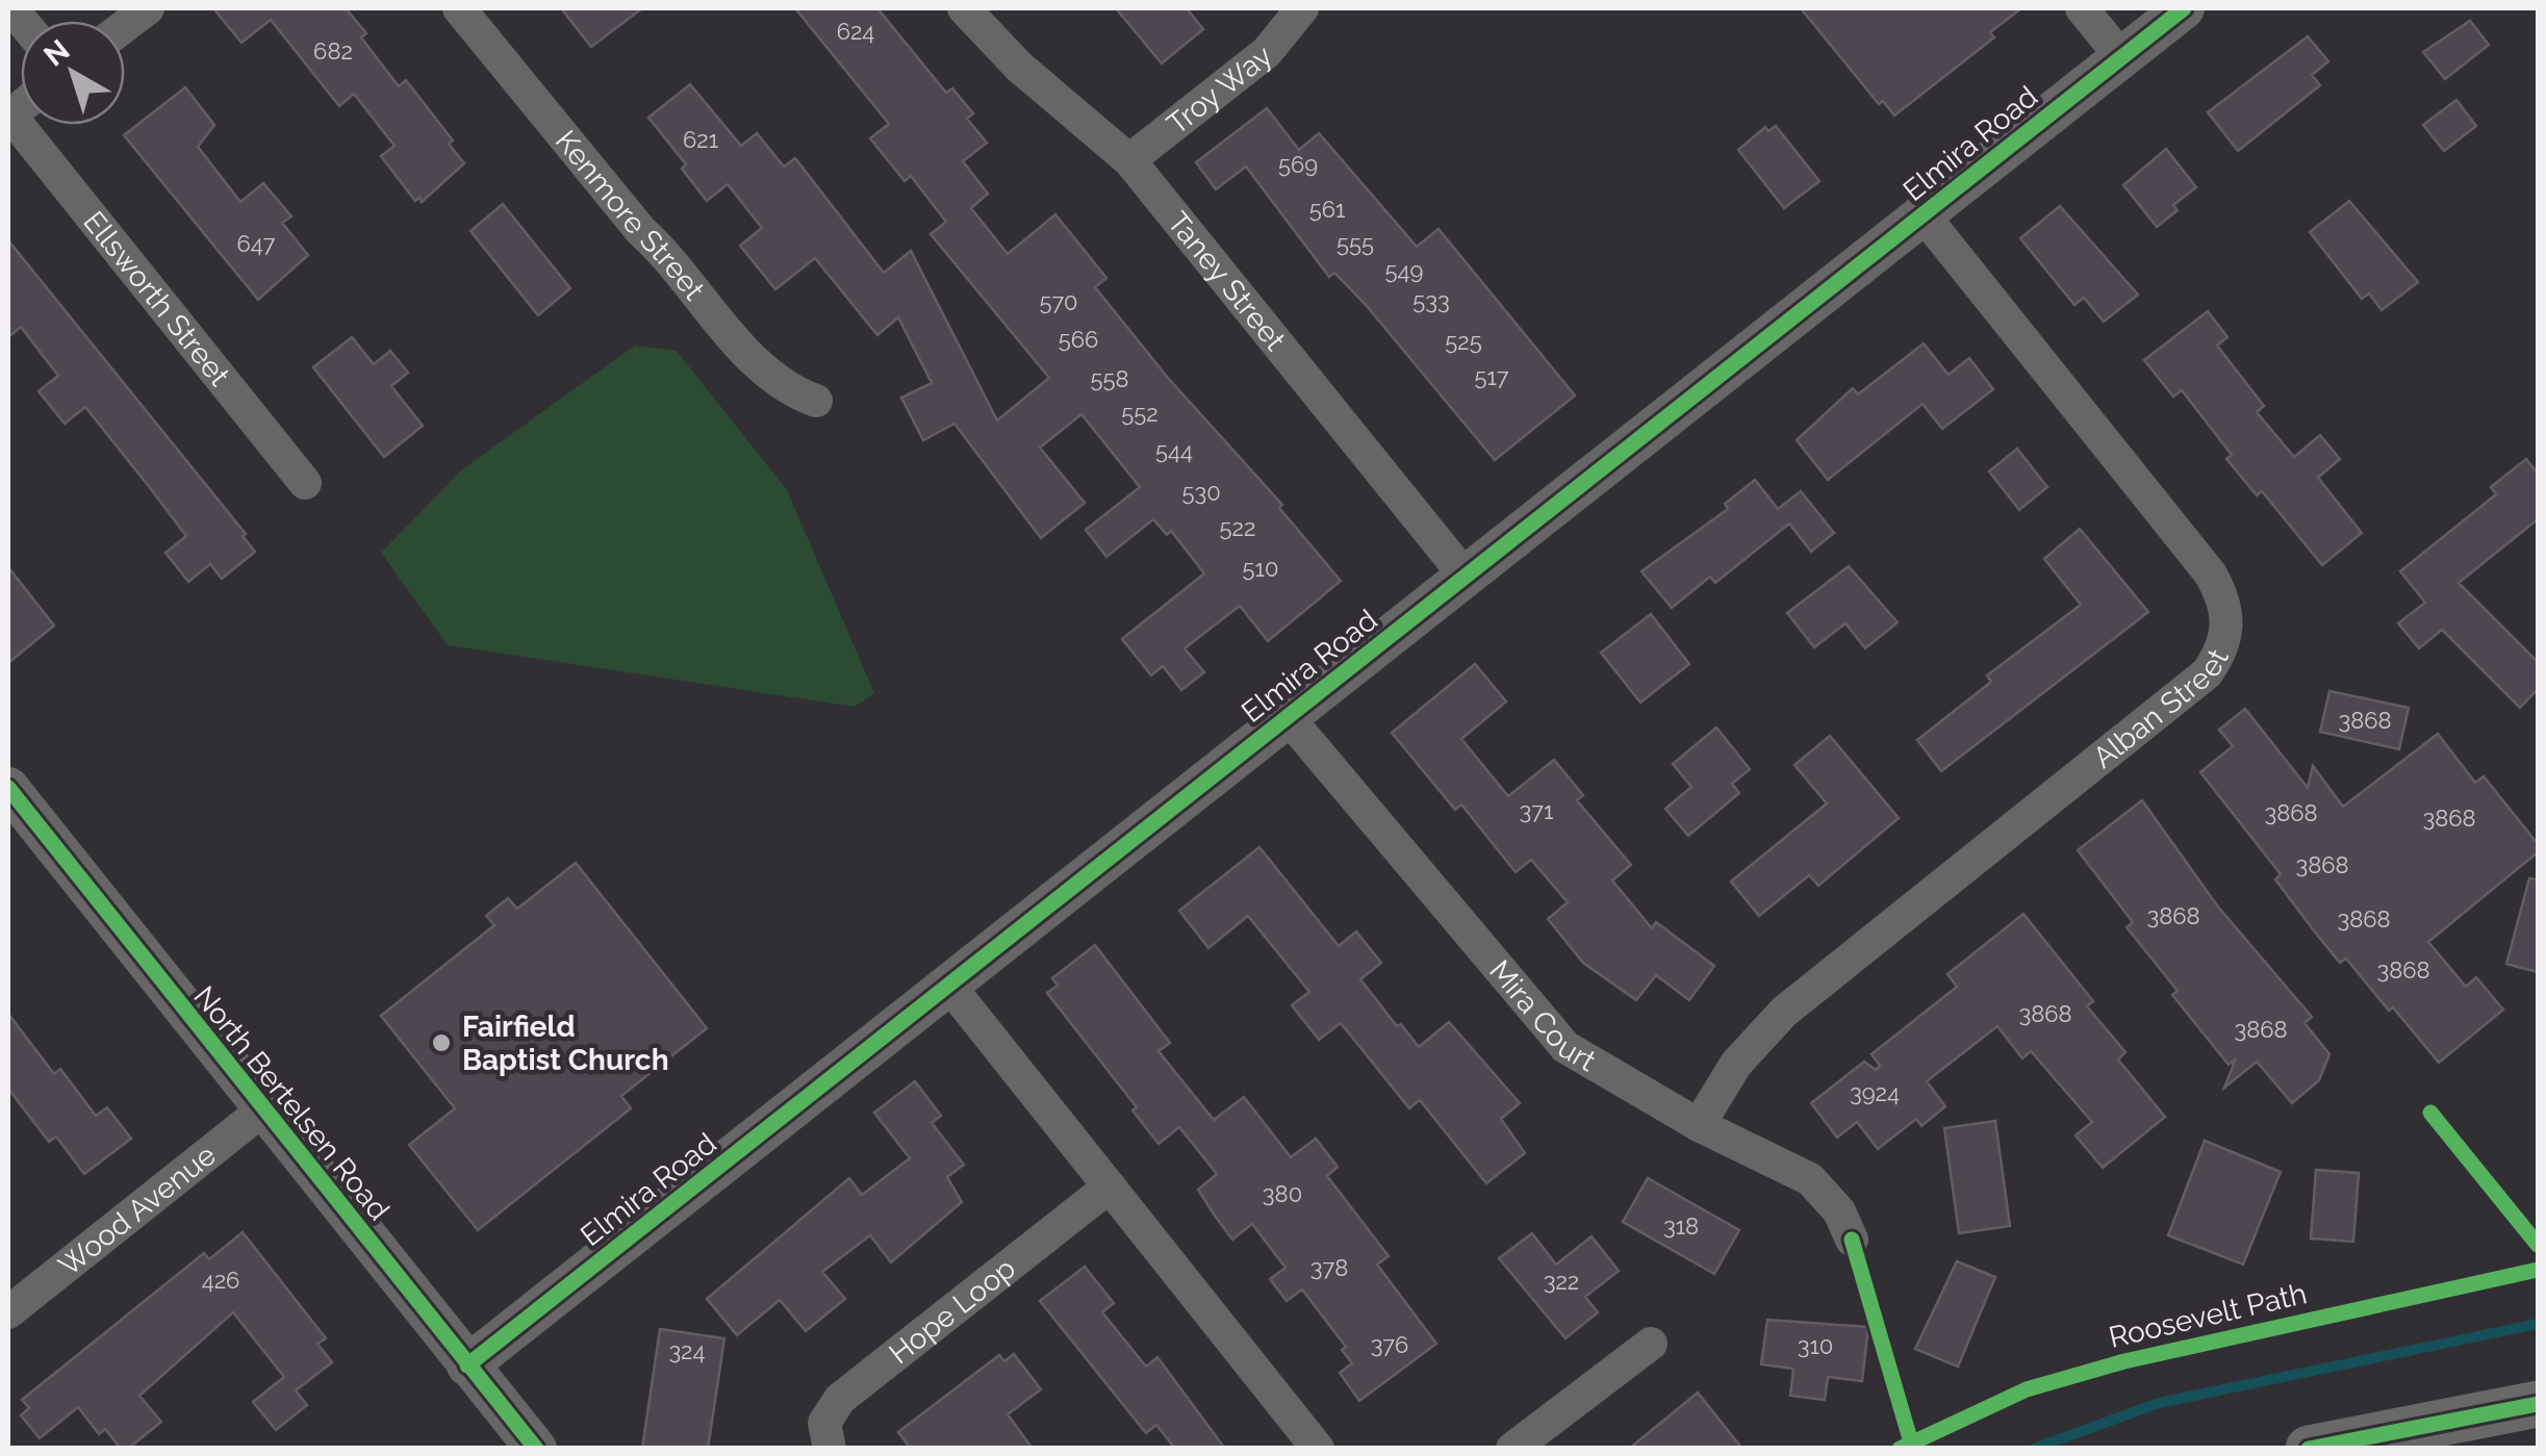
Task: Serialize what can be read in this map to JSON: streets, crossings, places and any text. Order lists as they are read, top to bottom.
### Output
{
  "streets": {
    "street": [
      "Troy Way",
      "Elmira Road",
      "Kenmore Street",
      "Taney Street",
      "Ellsworth Street",
      "Alban Street",
      "Mira Court",
      "North Bertelsen Road",
      "Wood Avenue",
      "Hope Loop"
    ],
    "cycle path": ["Roosevelt Path"]
  },
  "crossings": [
    ["Troy Way", "Taney Street"],
    ["Elmira Road", "Taney Street"],
    ["Elmira Road", "Alban Street"],
    ["Elmira Road", "Mira Court"],
    ["Elmira Road", "North Bertelsen Road"],
    ["Alban Street", "Mira Court"],
    ["North Bertelsen Road", "Wood Avenue"]
  ],
  "places": ["Fairfield Baptist Church"],
  "house_numbers": [
    "624",
    "682",
    "621",
    "569",
    "561",
    "647",
    "555",
    "549",
    "533",
    "570",
    "566",
    "525",
    "517",
    "558",
    "552",
    "544",
    "530",
    "522",
    "510",
    "3868",
    "371",
    "3868",
    "3868",
    "3868",
    "3868",
    "3868",
    "3868",
    "3868",
    "3868",
    "3924",
    "380",
    "318",
    "378",
    "426",
    "322",
    "376",
    "310",
    "324"
  ],
  "north": "top left"
}
